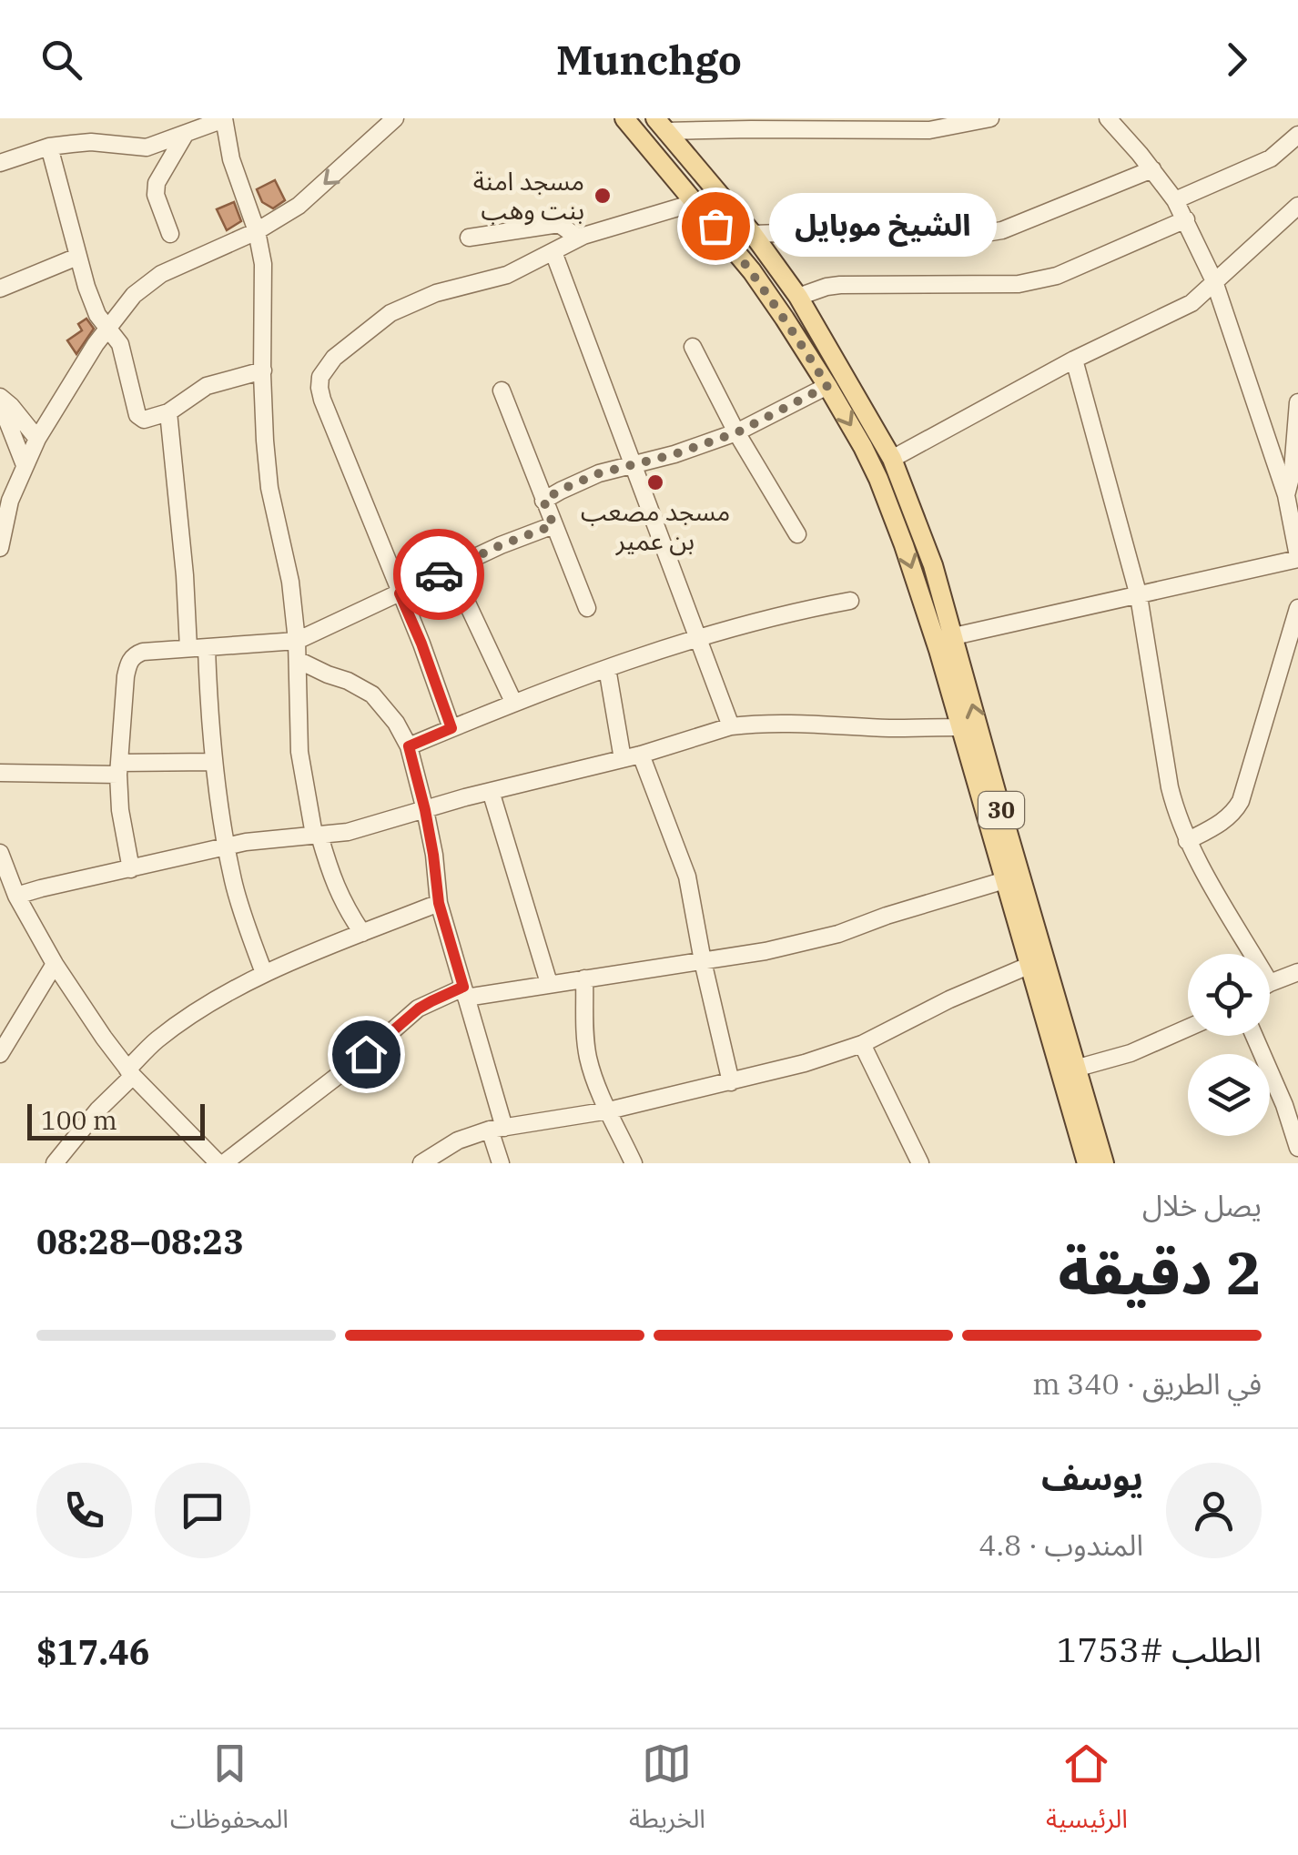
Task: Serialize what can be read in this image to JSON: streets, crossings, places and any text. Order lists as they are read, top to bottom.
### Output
{
  "streets": {
    "main road": ["30"]
  },
  "places": ["مسجد امنة بنت وهب", "الشيخ موبايل", "مسجد مصعب بن عمير"],
  "scale_bar": "100 m",
  "page": {
    "header": "Munchgo",
    "bubble": "الشيخ موبايل",
    "scale": "100 m",
    "heading": ["2 دقيقة", "يصل خلال", "08:23–08:28"],
    "panel": [
      "يوسف",
      "المندوب · 4.8",
      "الطلب #1753",
      "$17.46"
    ],
    "bar": "في الطريق · 340 m",
    "tabs": ["الرئيسية", "الخريطة", "المحفوظات"]
  }
}
